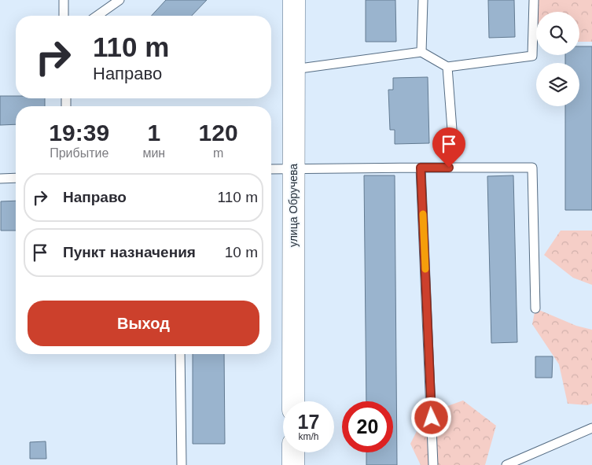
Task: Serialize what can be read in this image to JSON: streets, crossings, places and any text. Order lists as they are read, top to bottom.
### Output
{
  "streets": {
    "main road": ["улица Обручева"]
  },
  "page": {
    "turn": ["110 m", "Направо"],
    "eta": [
      "19:39",
      "Прибытие",
      "1",
      "мин",
      "120",
      "m"
    ],
    "list": [
      {
        "name": "Направо",
        "value": "110 m"
      },
      {
        "name": "Пункт назначения",
        "value": "10 m"
      }
    ],
    "buttons": "Выход",
    "speed": "17 km/h",
    "limit": "20"
  }
}
